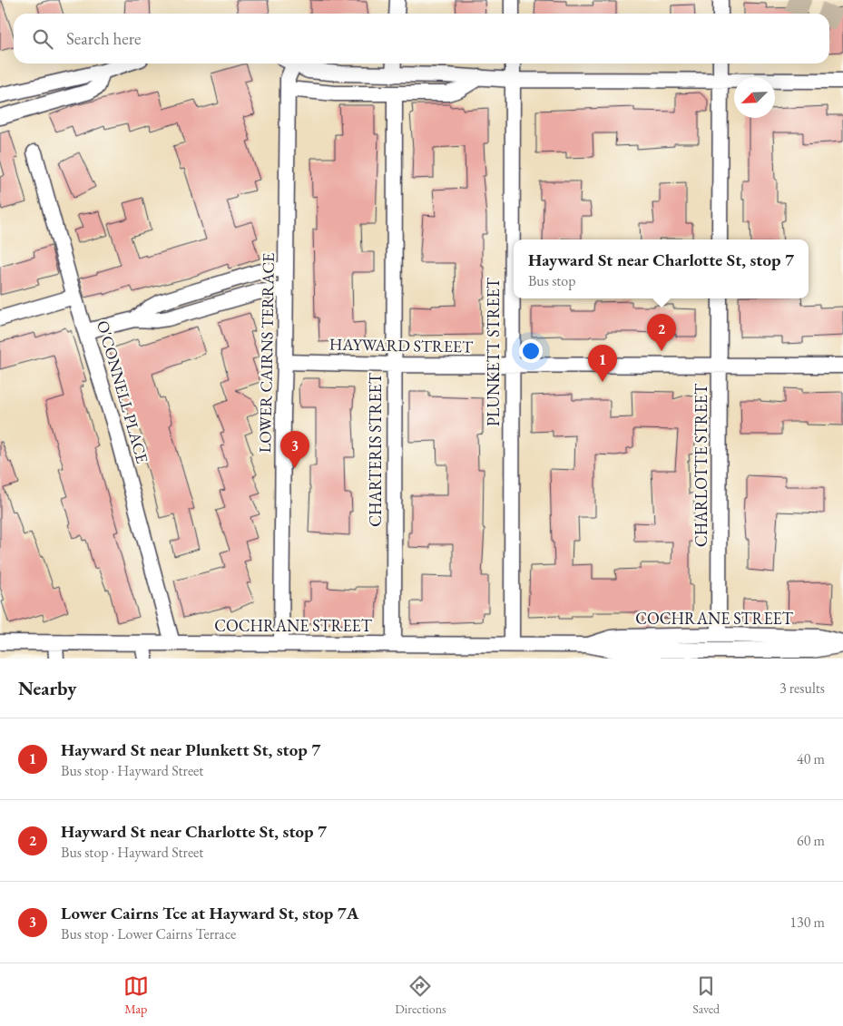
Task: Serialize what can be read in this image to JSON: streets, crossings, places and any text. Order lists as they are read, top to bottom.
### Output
{
  "streets": {
    "street": [
      "HAYWARD STREET",
      "PLUNKETT STREET",
      "LOWER CAIRNS TERRACE",
      "O'CONNELL PLACE",
      "CHARTERIS STREET",
      "CHARLOTTE STREET",
      "COCHRANE STREET"
    ]
  },
  "crossings": [
    ["HAYWARD STREET", "PLUNKETT STREET"],
    ["HAYWARD STREET", "LOWER CAIRNS TERRACE"],
    ["HAYWARD STREET", "CHARTERIS STREET"],
    ["HAYWARD STREET", "CHARLOTTE STREET"],
    ["PLUNKETT STREET", "COCHRANE STREET"],
    ["LOWER CAIRNS TERRACE", "COCHRANE STREET"],
    ["O'CONNELL PLACE", "COCHRANE STREET"],
    ["CHARTERIS STREET", "COCHRANE STREET"],
    ["CHARLOTTE STREET", "COCHRANE STREET"]
  ],
  "north": "bottom left",
  "page": {
    "search": "Search here",
    "popup": ["Hayward St near Charlotte St, stop 7", "Bus stop"],
    "pins": ["2", "1", "3"],
    "heading": ["Nearby", "3 results"],
    "list": [
      {
        "mark": "1",
        "name": "Hayward St near Plunkett St, stop 7",
        "note": "Bus stop · Hayward Street",
        "value": "40 m"
      },
      {
        "mark": "2",
        "name": "Hayward St near Charlotte St, stop 7",
        "note": "Bus stop · Hayward Street",
        "value": "60 m"
      },
      {
        "mark": "3",
        "name": "Lower Cairns Tce at Hayward St, stop 7A",
        "note": "Bus stop · Lower Cairns Terrace",
        "value": "130 m"
      }
    ],
    "nav": ["Map", "Directions", "Saved"]
  }
}
